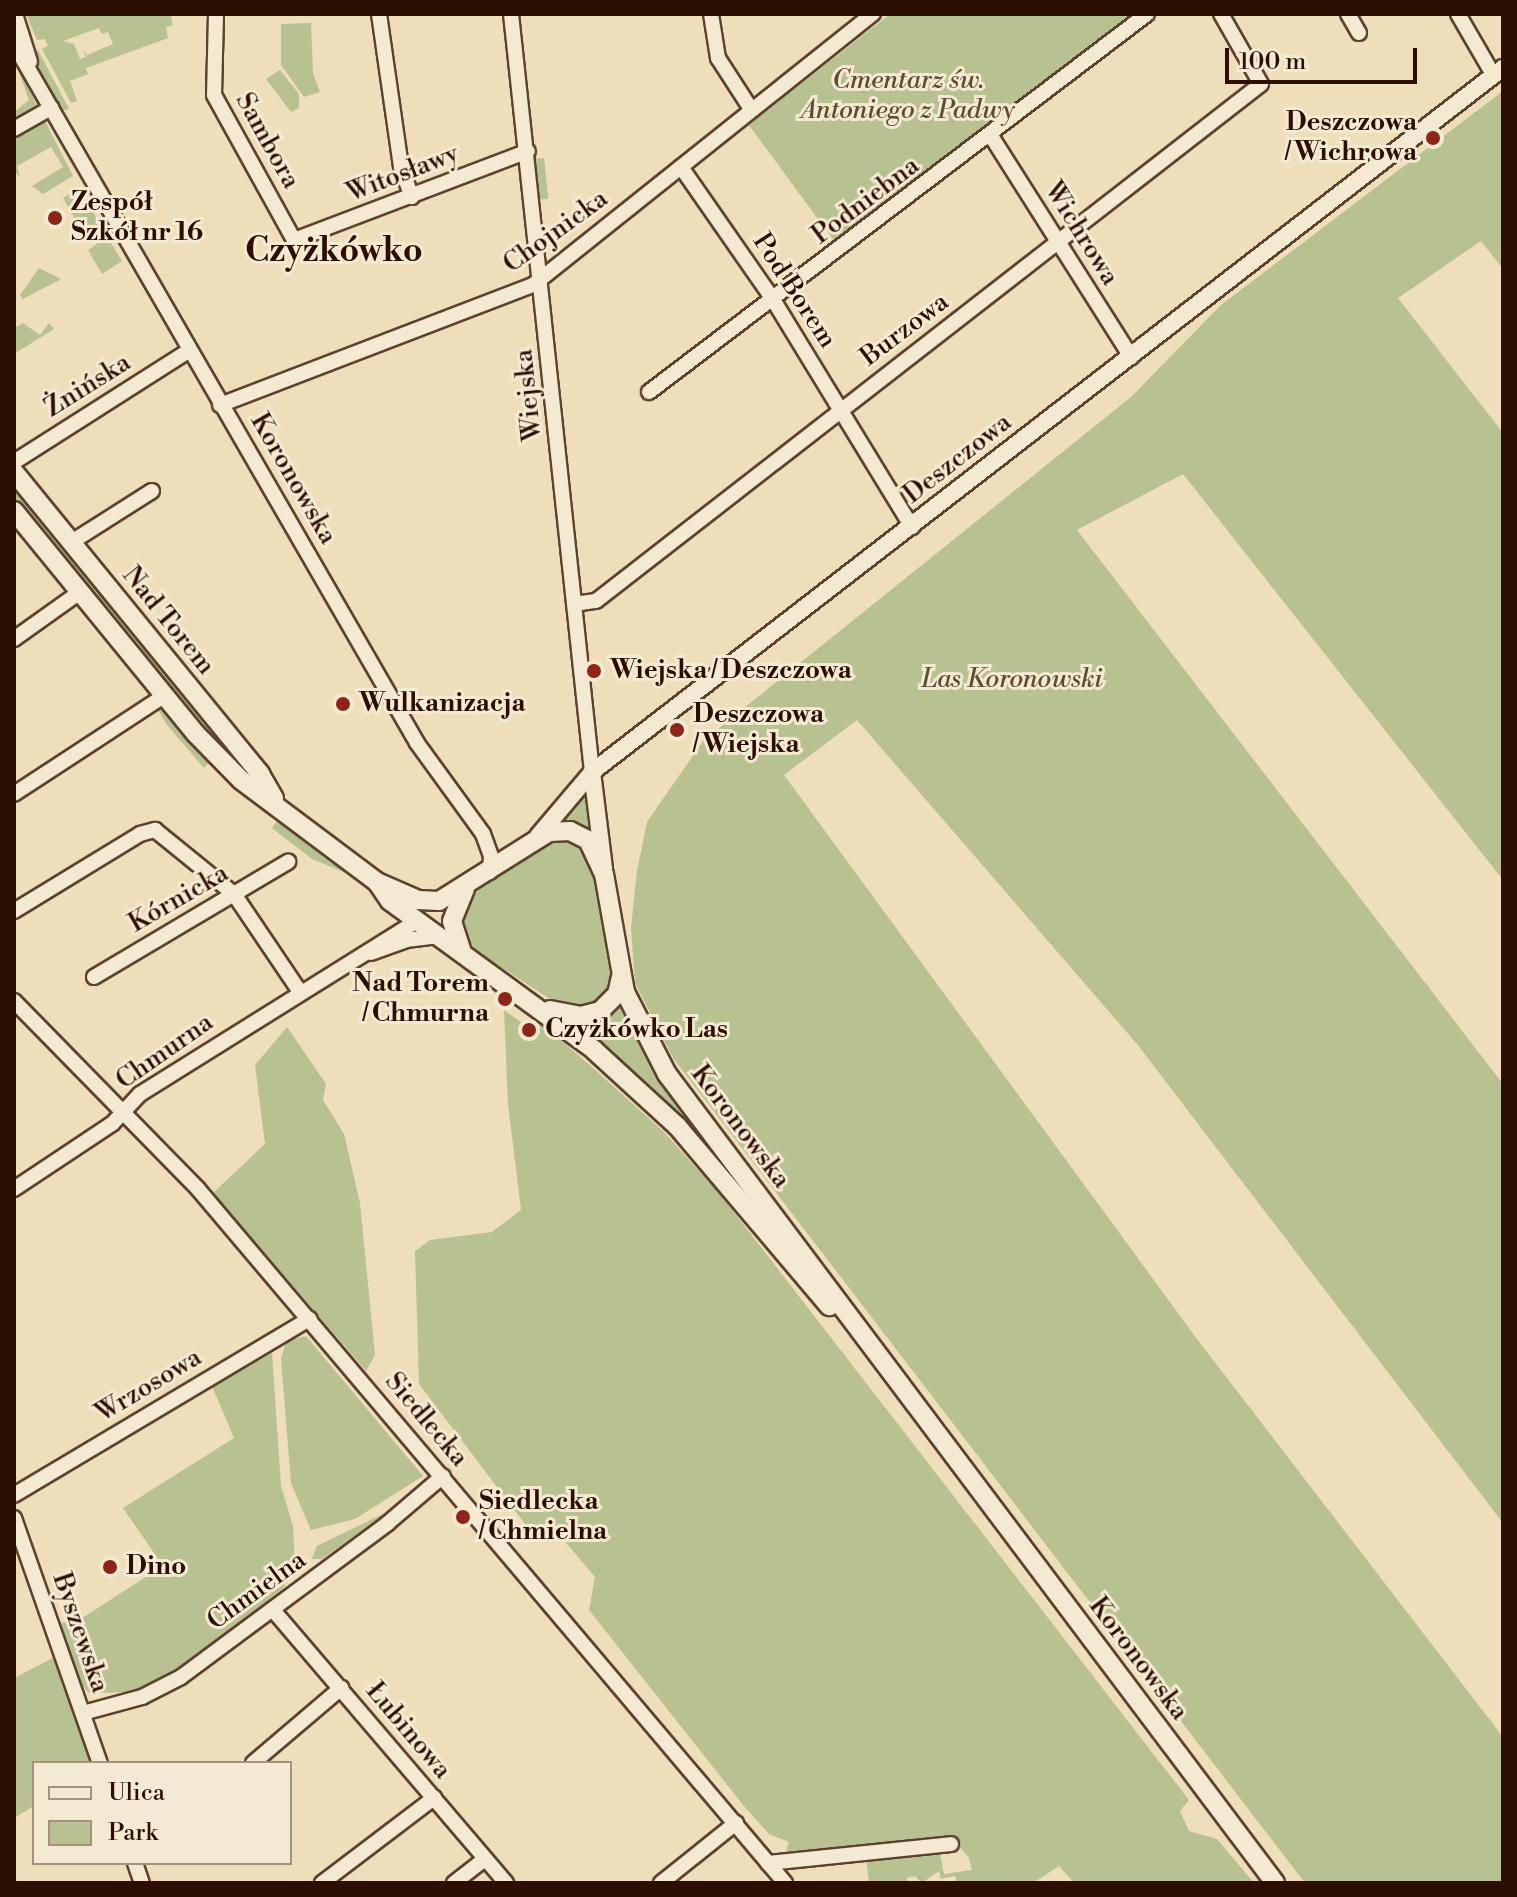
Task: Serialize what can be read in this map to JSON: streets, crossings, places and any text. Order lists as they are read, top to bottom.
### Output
{
  "streets": {
    "main road": ["Deszczowa", "Koronowska", "Nad Torem"],
    "street": [
      "Sambora",
      "Witosławy",
      "Podniebna",
      "Chojnicka",
      "Wichrowa",
      "Pod Borem",
      "Burzowa",
      "Żnińska",
      "Wiejska",
      "Kórnicka",
      "Chmurna",
      "Wrzosowa",
      "Siedlecka",
      "Chmielna",
      "Byszewska",
      "Łubinowa"
    ]
  },
  "crossings": [
    ["Sambora", "Witosławy"],
    ["Witosławy", "Wiejska"],
    ["Podniebna", "Wichrowa"],
    ["Podniebna", "Pod Borem"],
    ["Chojnicka", "Pod Borem"],
    ["Chojnicka", "Wiejska"],
    ["Chojnicka", "Koronowska"],
    ["Wichrowa", "Burzowa"],
    ["Wichrowa", "Deszczowa"],
    ["Pod Borem", "Burzowa"],
    ["Pod Borem", "Deszczowa"],
    ["Burzowa", "Wiejska"],
    ["Żnińska", "Koronowska"],
    ["Wiejska", "Deszczowa"],
    ["Wiejska", "Koronowska"],
    ["Deszczowa", "Koronowska"],
    ["Deszczowa", "Nad Torem"],
    ["Deszczowa", "Chmurna"],
    ["Koronowska", "Nad Torem"],
    ["Koronowska", "Chmurna"],
    ["Nad Torem", "Chmurna"],
    ["Chmurna", "Siedlecka"],
    ["Wrzosowa", "Siedlecka"],
    ["Siedlecka", "Chmielna"],
    ["Chmielna", "Byszewska"],
    ["Chmielna", "Łubinowa"]
  ],
  "districts": ["Czyżkówko"],
  "parks": ["Cmentarz św. Antoniego z Padwy", "Las Koronowski"],
  "places": [
    "Deszczowa / Wichrowa",
    "Zespół Szkół nr 16",
    "Wiejska / Deszczowa",
    "Wulkanizacja",
    "Deszczowa / Wiejska",
    "Nad Torem / Chmurna",
    "Czyżkówko Las",
    "Siedlecka / Chmielna",
    "Dino"
  ],
  "legend": ["Ulica", "Park"],
  "scale_bar": "100 m"
}
